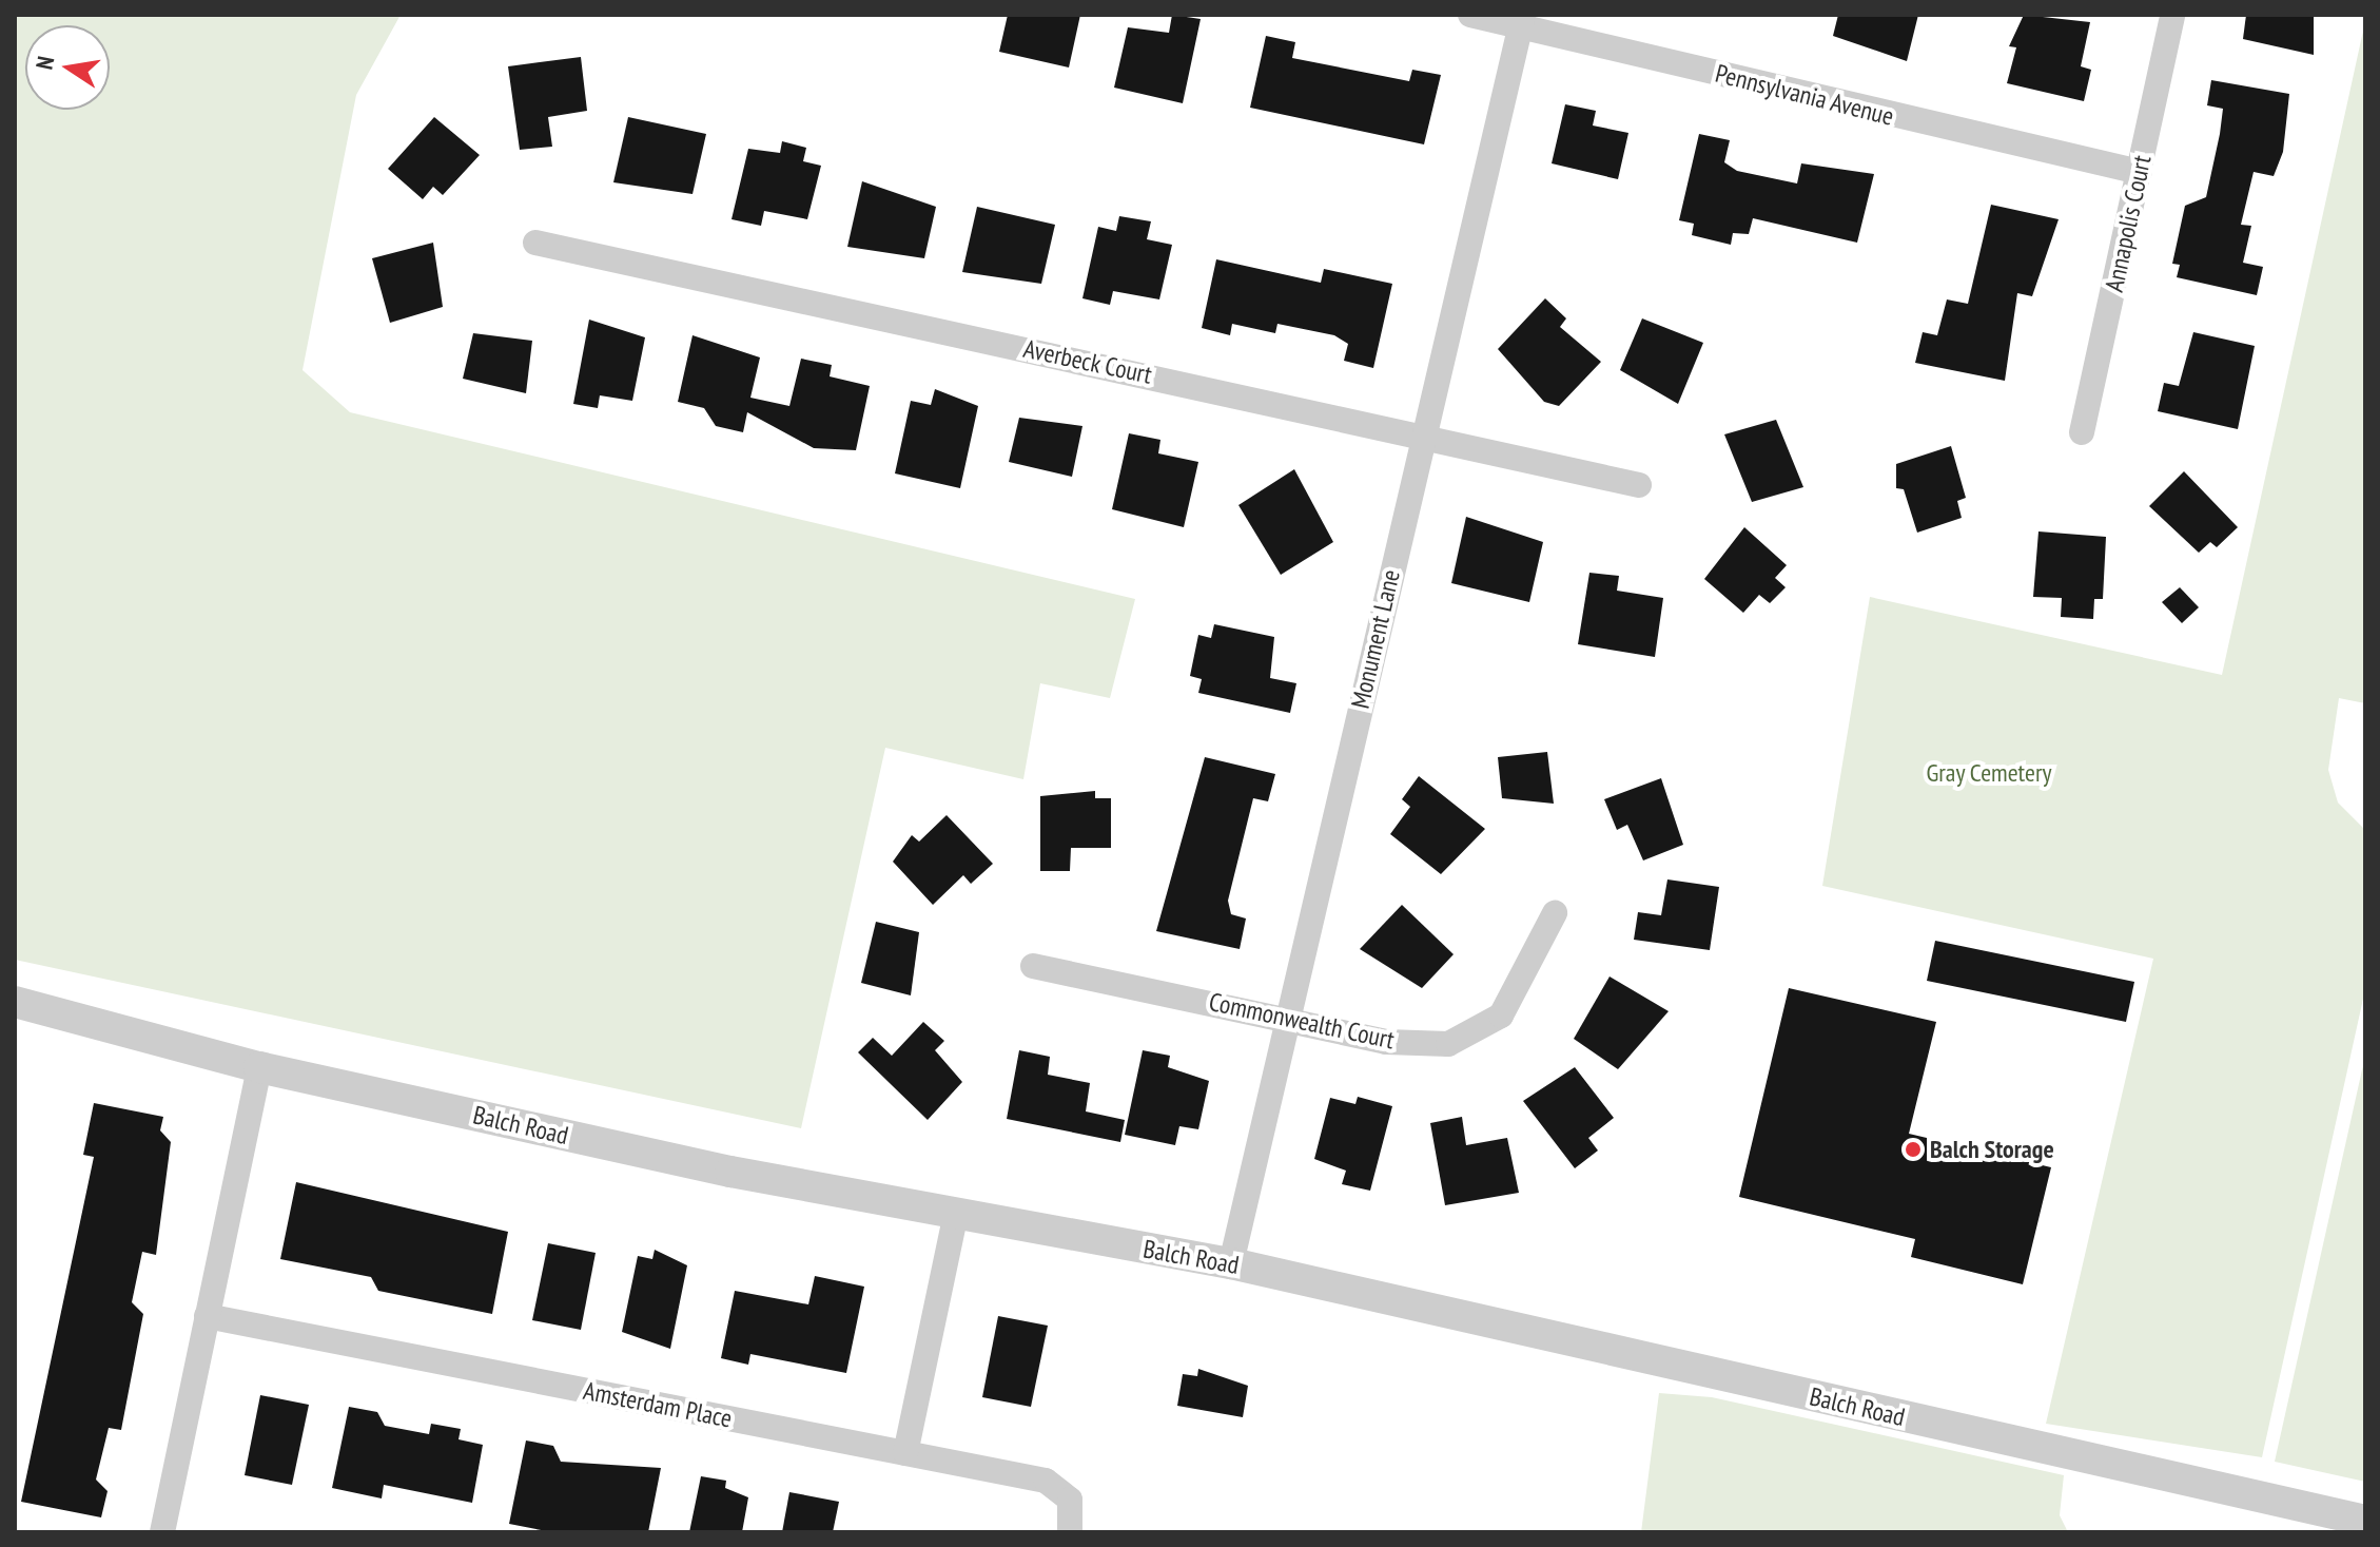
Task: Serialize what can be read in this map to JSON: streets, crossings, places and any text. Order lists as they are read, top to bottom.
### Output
{
  "streets": {
    "street": [
      "Pennsylvania Avenue",
      "Annapolis Court",
      "Averbeck Court",
      "Monument Lane",
      "Commonwealth Court",
      "Balch Road",
      "Amsterdam Place"
    ]
  },
  "crossings": [
    ["Pennsylvania Avenue", "Annapolis Court"],
    ["Pennsylvania Avenue", "Monument Lane"],
    ["Averbeck Court", "Monument Lane"],
    ["Monument Lane", "Commonwealth Court"],
    ["Monument Lane", "Balch Road"]
  ],
  "parks": ["Gray Cemetery"],
  "places": ["Balch Storage"],
  "north": "left"
}
